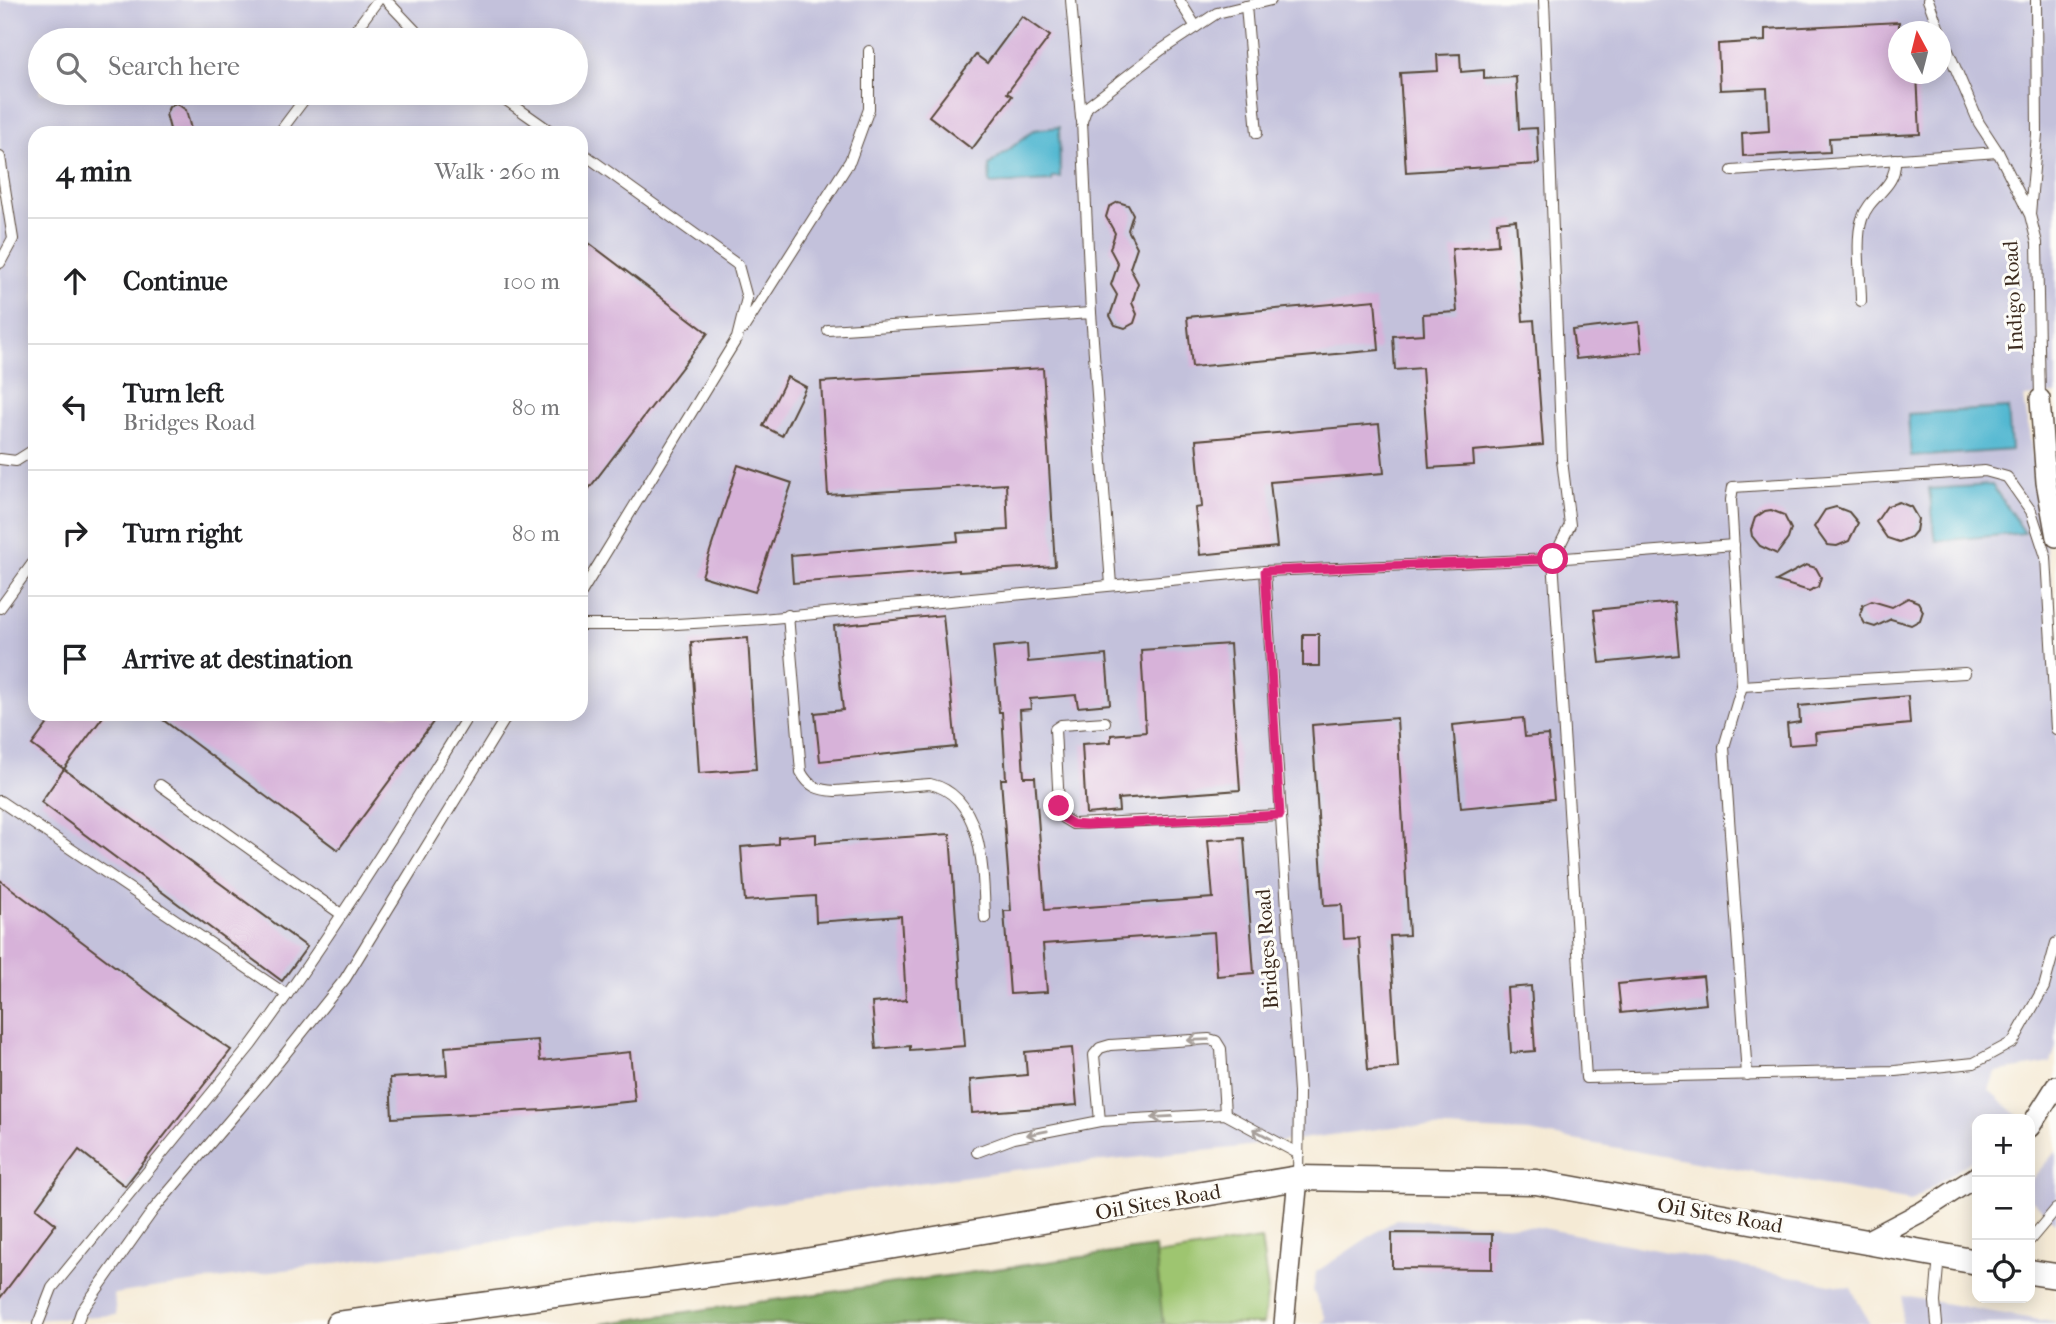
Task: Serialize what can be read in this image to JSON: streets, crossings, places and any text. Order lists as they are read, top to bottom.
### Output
{
  "streets": {
    "street": ["Indigo Road", "Bridges Road", "Oil Sites Road"]
  },
  "crossings": [
    ["Bridges Road", "Oil Sites Road"]
  ],
  "north": "top",
  "page": {
    "search": "Search here",
    "heading": ["4 min", "Walk · 260 m"],
    "list": [
      ["Continue", "100 m"],
      ["Turn left", "Bridges Road", "80 m"],
      ["Turn right", "80 m"],
      "Arrive at destination"
    ],
    "map_buttons": ["+", "−"]
  }
}
